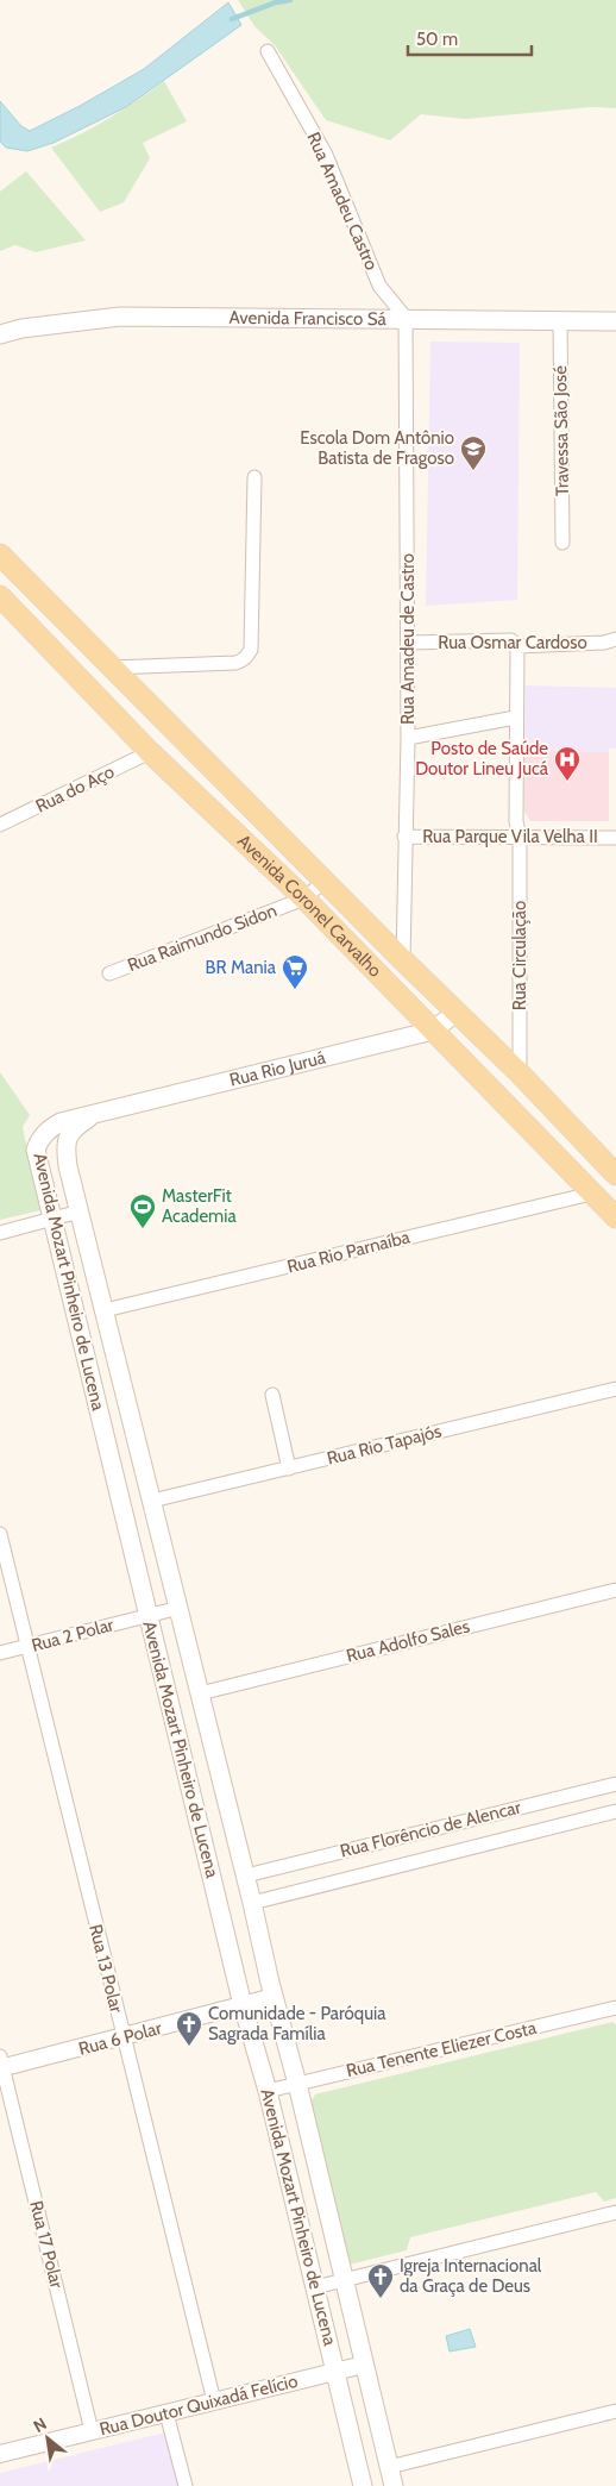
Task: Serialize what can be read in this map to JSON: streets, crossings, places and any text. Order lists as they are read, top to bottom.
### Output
{
  "streets": {
    "main road": [
      "Avenida Francisco Sá",
      "Avenida Coronel Carvalho",
      "Rua Rio Juruá",
      "Avenida Mozart Pinheiro de Lucena"
    ],
    "street": [
      "Rua Amadeu Castro",
      "Travessa São José",
      "Rua Amadeu de Castro",
      "Rua Osmar Cardoso",
      "Rua do Aço",
      "Rua Parque Vila Velha II",
      "Rua Raimundo Sidon",
      "Rua Circulação",
      "Rua Rio Parnaíba",
      "Rua Rio Tapajós",
      "Rua 2 Polar",
      "Rua Adolfo Sales",
      "Rua Florêncio de Alencar",
      "Rua 13 Polar",
      "Rua 6 Polar",
      "Rua Tenente Eliezer Costa",
      "Rua 17 Polar",
      "Rua Doutor Quixadá Felício"
    ]
  },
  "crossings": [
    ["Rua Amadeu Castro", "Avenida Francisco Sá"],
    ["Rua Amadeu Castro", "Rua Amadeu de Castro"],
    ["Avenida Francisco Sá", "Travessa São José"],
    ["Avenida Francisco Sá", "Rua Amadeu de Castro"],
    ["Rua Amadeu de Castro", "Rua Osmar Cardoso"],
    ["Rua Amadeu de Castro", "Rua Parque Vila Velha II"],
    ["Rua Amadeu de Castro", "Avenida Coronel Carvalho"],
    ["Rua Osmar Cardoso", "Rua Circulação"],
    ["Rua do Aço", "Avenida Coronel Carvalho"],
    ["Rua Parque Vila Velha II", "Rua Circulação"],
    ["Avenida Coronel Carvalho", "Rua Raimundo Sidon"],
    ["Avenida Coronel Carvalho", "Rua Circulação"],
    ["Avenida Coronel Carvalho", "Rua Rio Juruá"],
    ["Avenida Coronel Carvalho", "Rua Rio Parnaíba"],
    ["Rua Rio Juruá", "Avenida Mozart Pinheiro de Lucena"],
    ["Rua Rio Parnaíba", "Avenida Mozart Pinheiro de Lucena"],
    ["Avenida Mozart Pinheiro de Lucena", "Rua Rio Tapajós"],
    ["Avenida Mozart Pinheiro de Lucena", "Rua 2 Polar"],
    ["Avenida Mozart Pinheiro de Lucena", "Rua Adolfo Sales"],
    ["Avenida Mozart Pinheiro de Lucena", "Rua Florêncio de Alencar"],
    ["Avenida Mozart Pinheiro de Lucena", "Rua 6 Polar"],
    ["Avenida Mozart Pinheiro de Lucena", "Rua Tenente Eliezer Costa"],
    ["Avenida Mozart Pinheiro de Lucena", "Rua Doutor Quixadá Felício"],
    ["Rua 2 Polar", "Rua 13 Polar"],
    ["Rua 13 Polar", "Rua 6 Polar"],
    ["Rua 13 Polar", "Rua Doutor Quixadá Felício"],
    ["Rua 6 Polar", "Rua 17 Polar"],
    ["Rua 17 Polar", "Rua Doutor Quixadá Felício"]
  ],
  "places": {
    "school or university": ["Escola Dom Antônio Batista de Fragoso"],
    "hospital": ["Posto de Saúde Doutor Lineu Jucá"],
    "supermarket": ["BR Mania"],
    "sports": ["MasterFit Academia"],
    "church": ["Comunidade - Paróquia Sagrada Família", "Igreja Internacional da Graça de Deus"]
  },
  "scale_bar": "50 m",
  "north": "top left"
}
